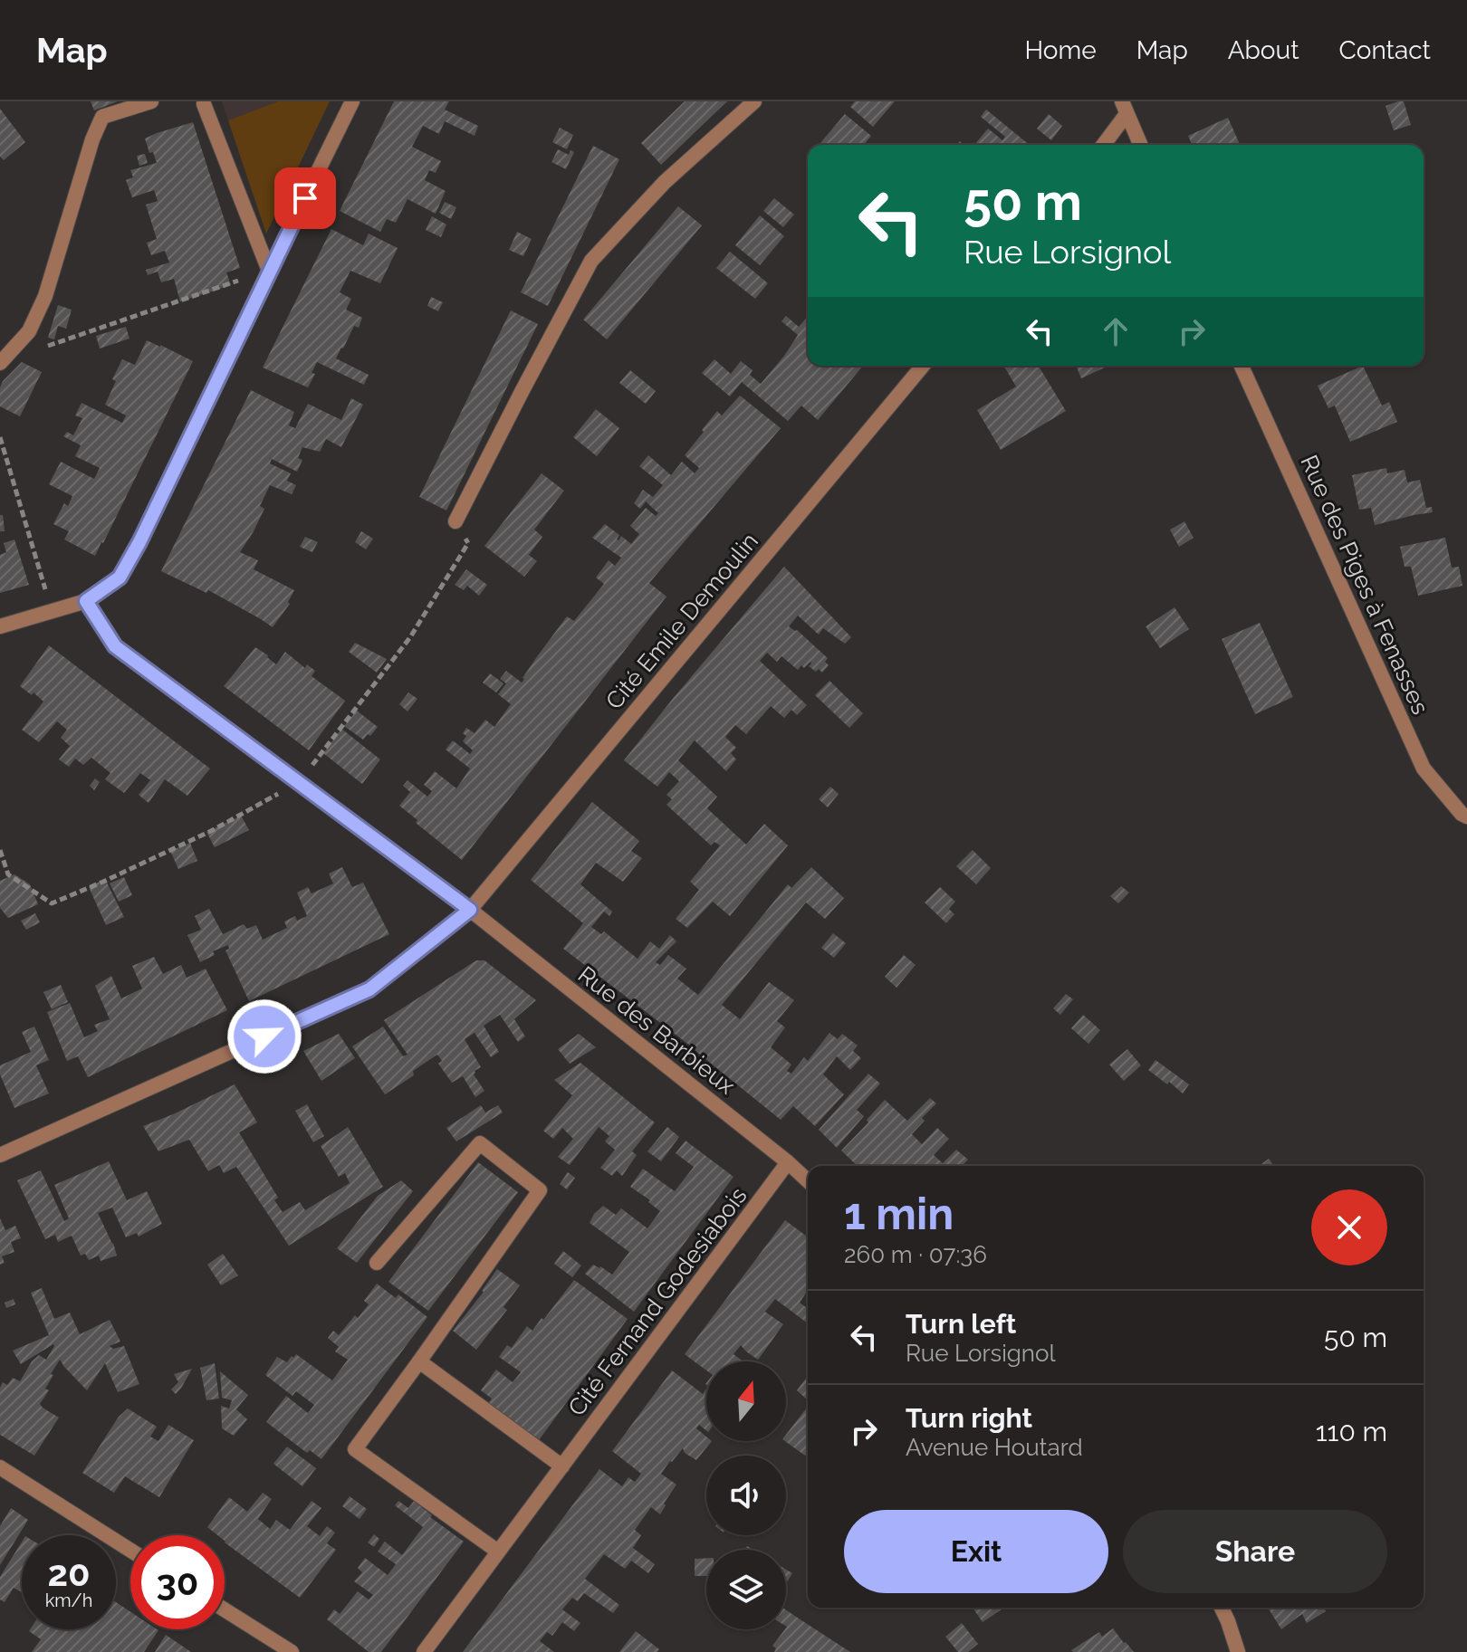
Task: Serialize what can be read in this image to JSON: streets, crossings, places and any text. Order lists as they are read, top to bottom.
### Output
{
  "streets": {
    "street": [
      "Rue des Piges à Fenasses",
      "Cité Emile Demoulin",
      "Rue des Barbieux",
      "Cité Fernand Godesiabois"
    ]
  },
  "crossings": [
    ["Cité Emile Demoulin", "Rue des Barbieux"],
    ["Rue des Barbieux", "Cité Fernand Godesiabois"]
  ],
  "north": "top",
  "page": {
    "header": "Map",
    "nav": [
      "Home",
      "Map",
      "About",
      "Contact"
    ],
    "turn": ["50 m", "Rue Lorsignol"],
    "heading": ["1 min", "260 m · 07:36"],
    "list": [
      {
        "name": "Turn left",
        "note": "Rue Lorsignol",
        "value": "50 m"
      },
      {
        "name": "Turn right",
        "note": "Avenue Houtard",
        "value": "110 m"
      }
    ],
    "buttons": ["Exit", "Share"],
    "speed": "20 km/h",
    "limit": "30"
  }
}
